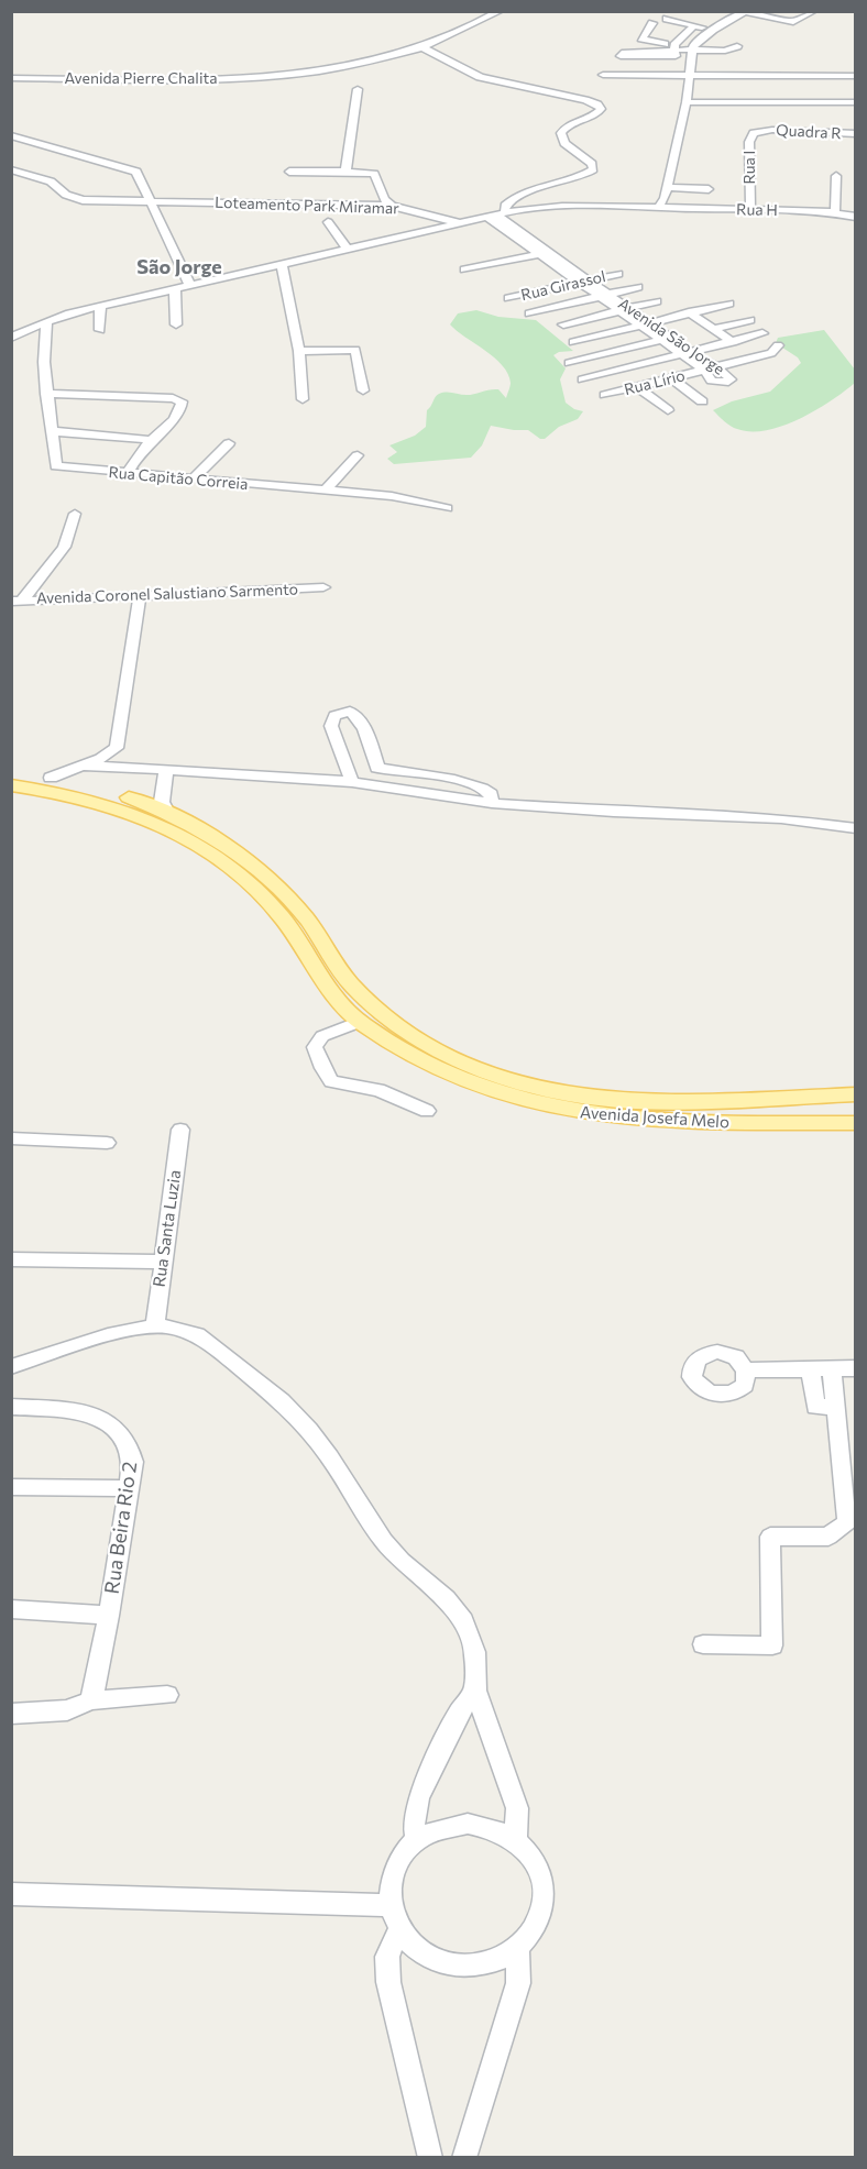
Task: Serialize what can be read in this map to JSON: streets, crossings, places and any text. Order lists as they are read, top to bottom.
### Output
{
  "streets": {
    "main road": ["Avenida Josefa Melo"],
    "street": [
      "Avenida Pierre Chalita",
      "Quadra R",
      "Rua I",
      "Loteamento Park Miramar",
      "Rua H",
      "Rua Girassol",
      "Avenida São Jorge",
      "Rua Lírio",
      "Rua Capitão Correia",
      "Avenida Coronel Salustiano Sarmento",
      "Rua Santa Luzia",
      "Rua Beira Rio 2"
    ]
  },
  "crossings": [
    ["Quadra R", "Rua I"],
    ["Rua I", "Rua H"],
    ["Rua H", "Avenida São Jorge"],
    ["Rua Girassol", "Avenida São Jorge"],
    ["Avenida São Jorge", "Rua Lírio"]
  ],
  "districts": ["São Jorge"]
}
